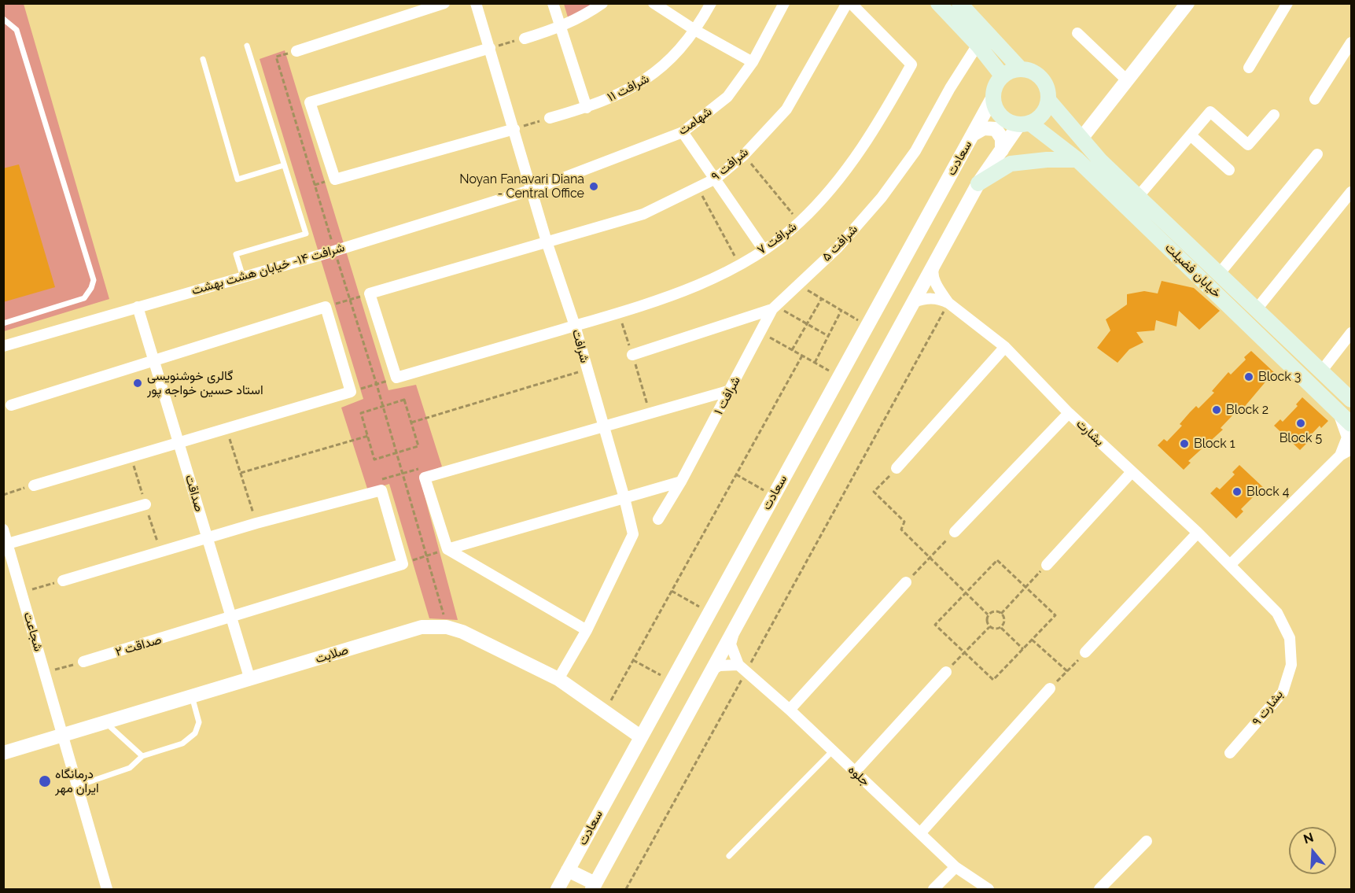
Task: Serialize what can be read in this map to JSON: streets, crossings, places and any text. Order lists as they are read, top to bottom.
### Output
{
  "streets": {
    "main road": ["خیابان فضیلت"],
    "street": [
      "شرافت ۱۱",
      "شهامت",
      "سعادت",
      "شرافت ۹",
      "شرافت ۷",
      "شرافت ۵",
      "شرافت ۱۴- خیابان هشت بهشت",
      "شرافت",
      "شرافت ۱",
      "بشارت",
      "صداقت",
      "شجاعت",
      "صداقت ۲",
      "صلابت",
      "بشارت ۹",
      "جلوه"
    ]
  },
  "crossings": [
    ["شهامت", "شرافت ۱۴- خیابان هشت بهشت"],
    ["شهامت", "شرافت"],
    ["سعادت", "خیابان فضیلت"],
    ["سعادت", "صلابت"],
    ["شرافت ۹", "شرافت"],
    ["شرافت ۷", "شرافت"],
    ["شرافت ۵", "شرافت ۱"],
    ["شرافت ۱۴- خیابان هشت بهشت", "شرافت"],
    ["شرافت ۱۴- خیابان هشت بهشت", "صداقت"],
    ["شرافت", "صلابت"],
    ["بشارت", "بشارت ۹"],
    ["صداقت", "صداقت ۲"],
    ["صداقت", "صلابت"],
    ["شجاعت", "صلابت"]
  ],
  "places": [
    "Noyan Fanavari Diana - Central Office",
    "Block 3",
    "گالری خوشنویسی استاد حسین خواجه پور",
    "Block 2",
    "Block 5",
    "Block 1",
    "Block 4",
    "درمانگاه ایران مهر"
  ],
  "north": "top"
}
